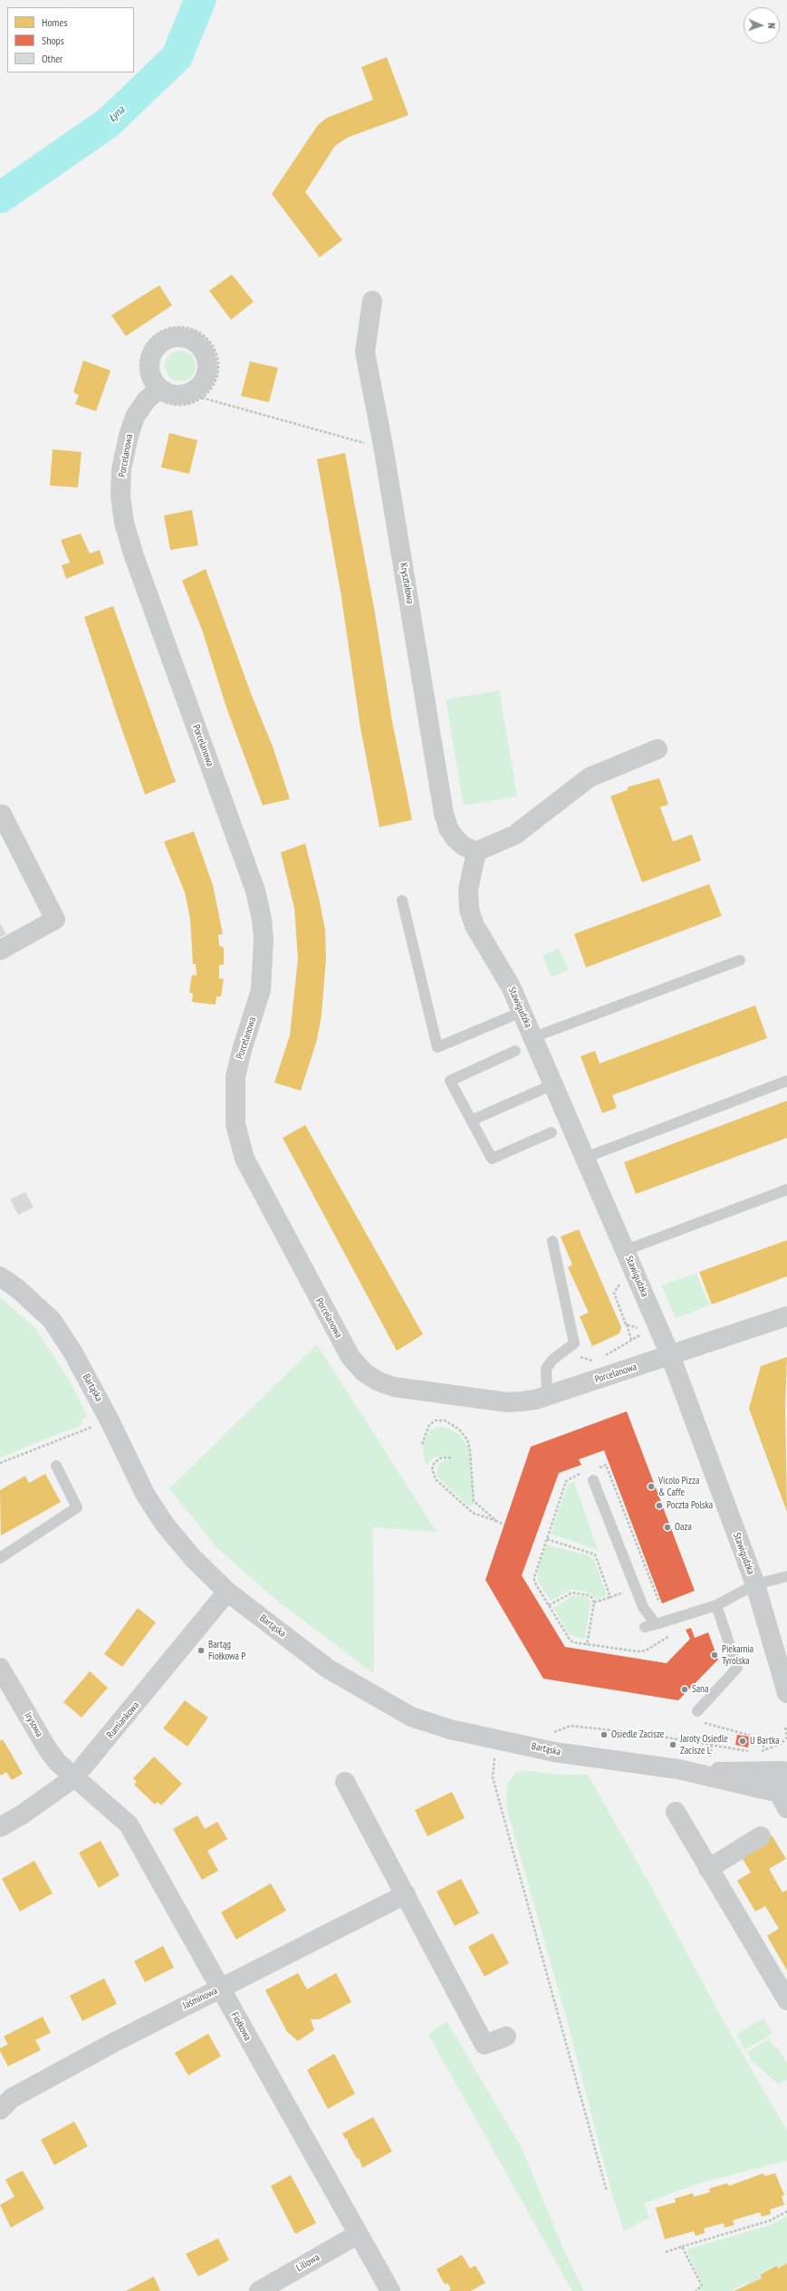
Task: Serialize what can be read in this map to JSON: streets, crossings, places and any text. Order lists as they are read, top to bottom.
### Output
{
  "streets": {
    "street": [
      "Porcelanowa",
      "Kryształowa",
      "Stawigudzka",
      "Bartąska",
      "Rumiankowa",
      "Irysowa",
      "Jaśminowa",
      "Fiołkowa",
      "Liliowa"
    ]
  },
  "crossings": [
    ["Porcelanowa", "Stawigudzka"],
    ["Kryształowa", "Stawigudzka"],
    ["Bartąska", "Rumiankowa"],
    ["Rumiankowa", "Irysowa"],
    ["Rumiankowa", "Fiołkowa"],
    ["Irysowa", "Fiołkowa"],
    ["Jaśminowa", "Fiołkowa"],
    ["Fiołkowa", "Liliowa"]
  ],
  "water": ["Łyna"],
  "places": [
    "Vicolo Pizza & Caffe",
    "Poczta Polska",
    "Oaza",
    "Bartąg Fiołkowa P",
    "Piekarnia Tyrolska",
    "Sana",
    "Osiedle Zacisze",
    "U Bartka",
    "Jaroty Osiedle Zacisze L"
  ],
  "legend": ["Homes", "Shops", "Other"],
  "north": "right"
}
